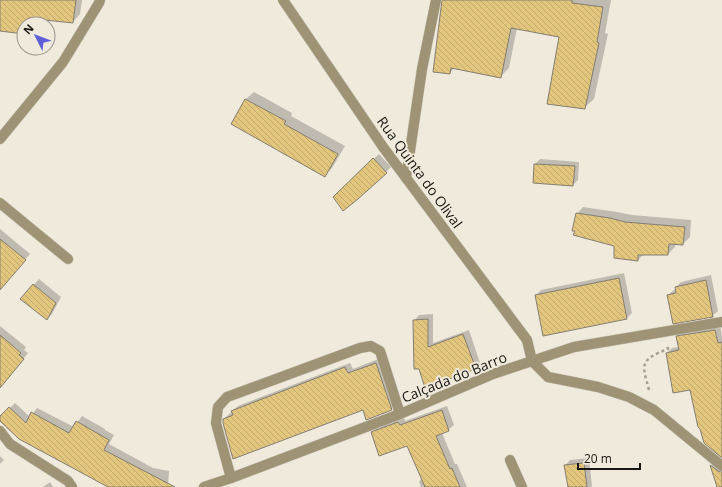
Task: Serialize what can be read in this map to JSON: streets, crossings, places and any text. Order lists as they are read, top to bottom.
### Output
{
  "streets": {
    "street": ["Rua Quinta do Olival", "Calçada do Barro"]
  },
  "crossings": [
    ["Rua Quinta do Olival", "Calçada do Barro"]
  ],
  "scale_bar": "20 m",
  "north": "top left"
}
